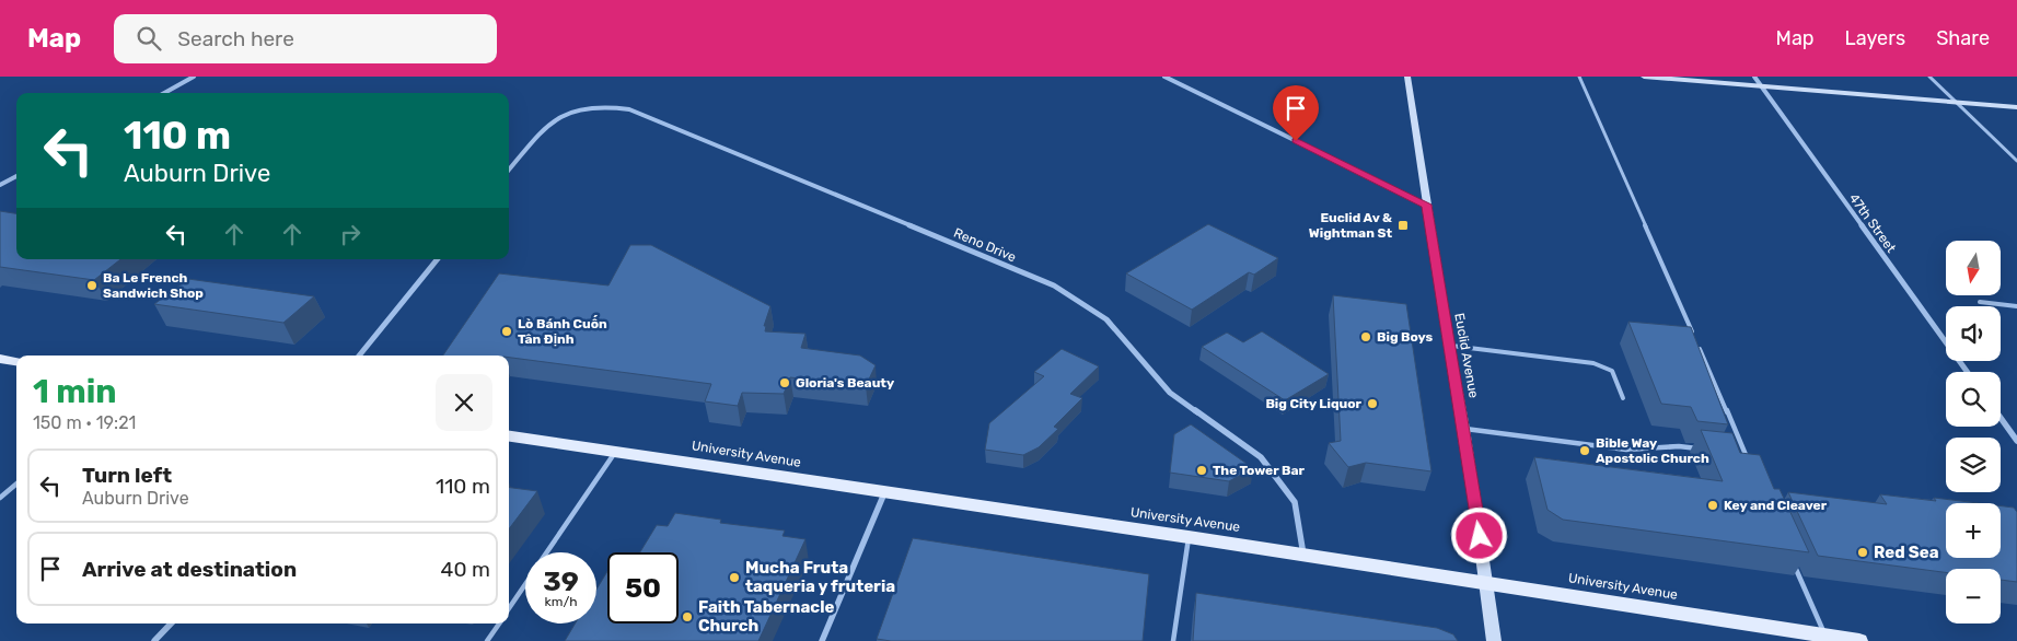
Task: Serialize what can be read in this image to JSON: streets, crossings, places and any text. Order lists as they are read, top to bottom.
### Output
{
  "streets": {
    "main road": ["Euclid Avenue", "University Avenue"],
    "street": ["47th Street", "Reno Drive"]
  },
  "crossings": [
    ["Reno Drive", "University Avenue"],
    ["Euclid Avenue", "University Avenue"]
  ],
  "places": {
    "transit": ["Euclid Av & Wightman St"],
    "other": [
      "Ba Le French Sandwich Shop",
      "Lò Bánh Cuốn Tân Định",
      "Big Boys",
      "Gloria's Beauty",
      "Big City Liquor",
      "Bible Way Apostolic Church",
      "The Tower Bar",
      "Key and Cleaver",
      "Red Sea",
      "Mucha Fruta taqueria y fruteria",
      "Faith Tabernacle Church"
    ]
  },
  "north": "bottom",
  "page": {
    "header": "Map",
    "search": "Search here",
    "nav": ["Map", "Layers", "Share"],
    "turn": ["110 m", "Auburn Drive"],
    "map_buttons": ["+", "−"],
    "heading": ["1 min", "150 m · 19:21"],
    "list": [
      {
        "name": "Turn left",
        "note": "Auburn Drive",
        "value": "110 m"
      },
      {
        "name": "Arrive at destination",
        "value": "40 m"
      }
    ],
    "speed": "39 km/h",
    "limit": "50"
  }
}
